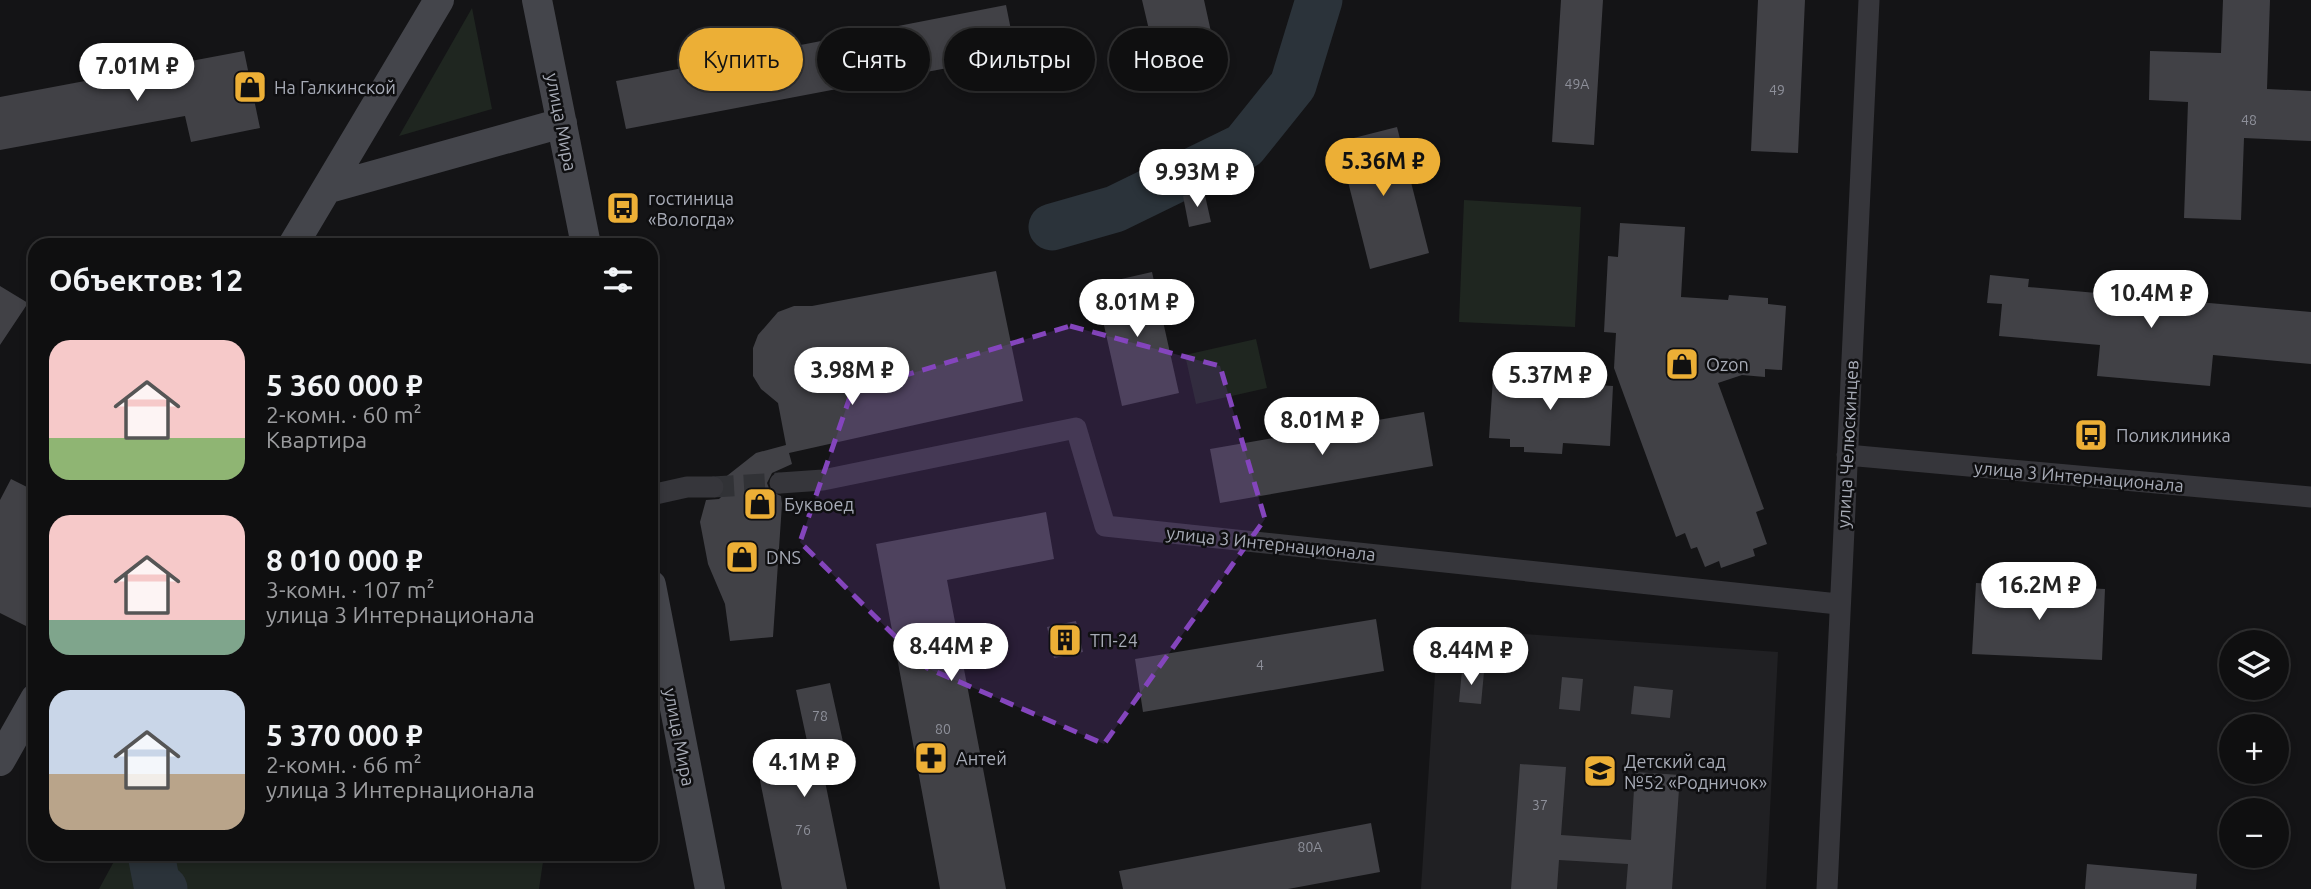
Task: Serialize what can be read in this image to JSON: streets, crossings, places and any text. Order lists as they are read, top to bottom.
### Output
{
  "streets": {
    "street": ["улица Мира", "улица Челюскинцев", "улица 3 Интернационала"]
  },
  "crossings": [
    ["улица Челюскинцев", "улица 3 Интернационала"]
  ],
  "places": {
    "shop": [
      "На Галкинской",
      "Ozon",
      "Буквоед",
      "DNS"
    ],
    "bus stop": ["гостиница «Вологда»", "Поликлиника"],
    "building": ["ТП-24"],
    "pharmacy": ["Антей"],
    "school or university": ["Детский сад №52 «Родничок»"]
  },
  "house_numbers": [
    "49А",
    "49",
    "48",
    "4",
    "78",
    "80",
    "37",
    "76",
    "80А"
  ],
  "page": {
    "chip": [
      "Купить",
      "Снять",
      "Фильтры",
      "Новое"
    ],
    "price": [
      "7.01M ₽",
      "5.36M ₽",
      "9.93M ₽",
      "10.4M ₽",
      "8.01M ₽",
      "3.98M ₽",
      "5.37M ₽",
      "8.01M ₽",
      "16.2M ₽",
      "8.44M ₽",
      "8.44M ₽",
      "4.1M ₽"
    ],
    "heading": "Объектов: 12",
    "list": [
      {
        "name": "5 360 000 ₽",
        "note": "2-комн. · 60 m² · Квартира"
      },
      {
        "name": "8 010 000 ₽",
        "note": "3-комн. · 107 m² · улица 3 Интернационала"
      },
      {
        "name": "5 370 000 ₽",
        "note": "2-комн. · 66 m² · улица 3 Интернационала"
      }
    ],
    "map_buttons": ["+", "−"]
  }
}
